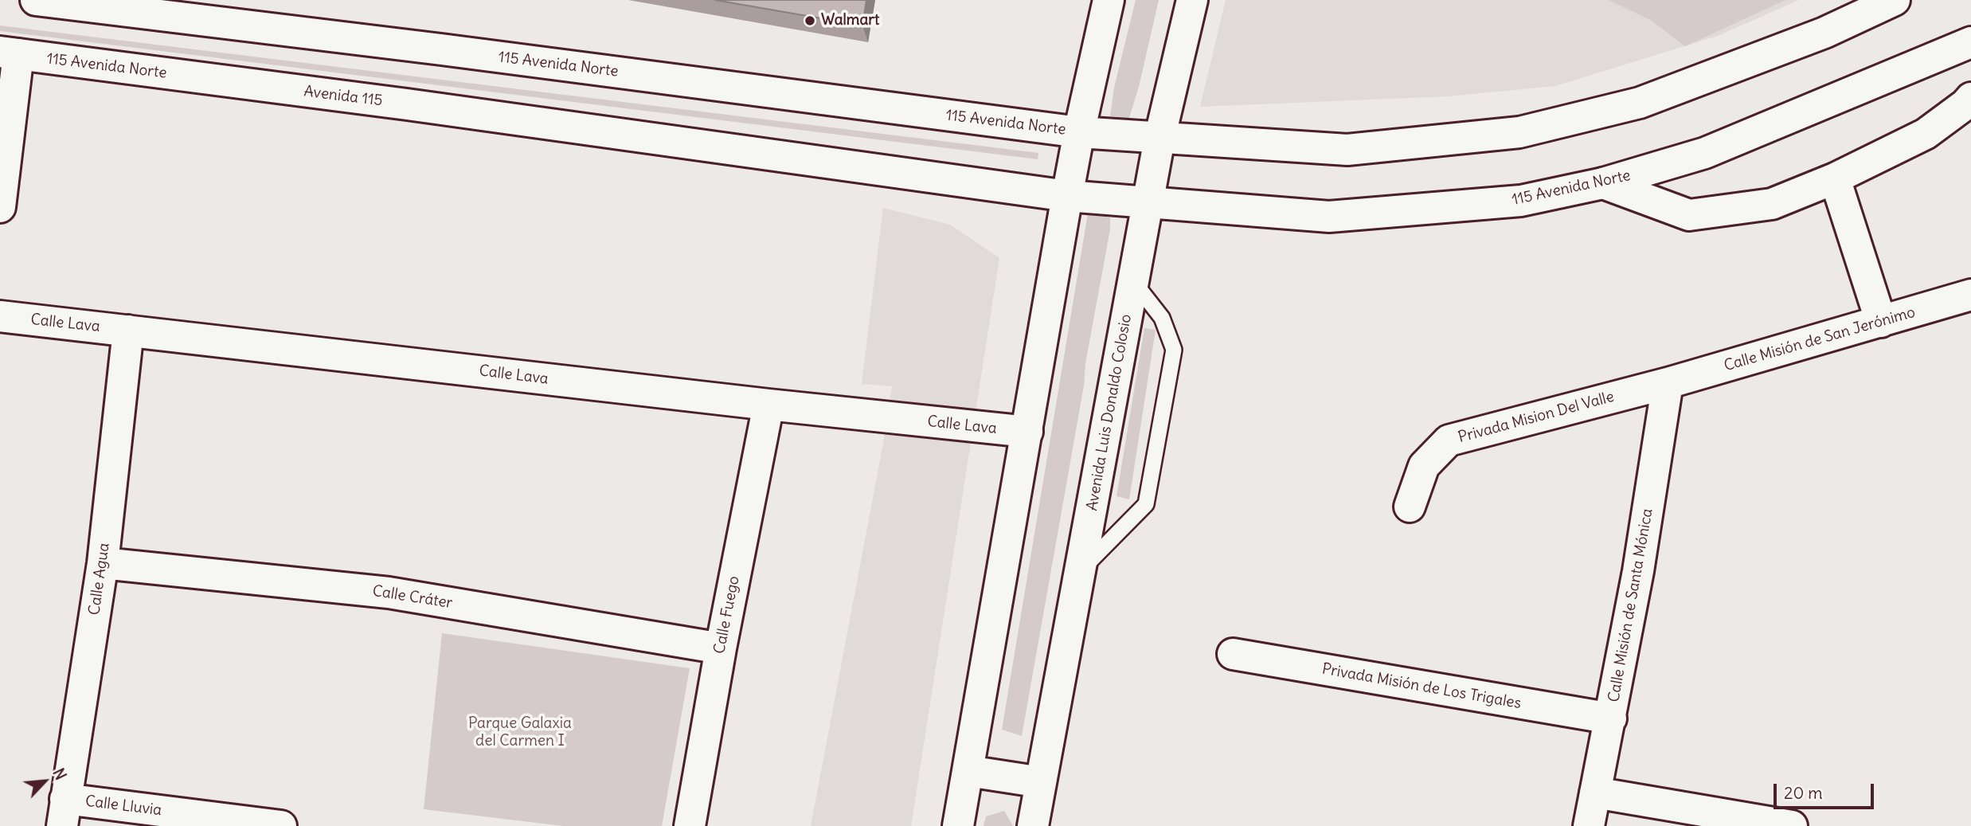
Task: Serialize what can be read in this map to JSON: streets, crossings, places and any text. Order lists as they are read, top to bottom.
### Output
{
  "streets": {
    "main road": [
      "115 Avenida Norte",
      "Avenida 115",
      "Calle Lava",
      "Calle Misión de San Jerónimo",
      "Avenida Luis Donaldo Colosio",
      "Privada Mision Del Valle",
      "Calle Agua",
      "Calle Cráter",
      "Calle Misión de Santa Mónica",
      "Calle Fuego",
      "Privada Misión de Los Trigales",
      "Calle Lluvia"
    ]
  },
  "crossings": [
    ["115 Avenida Norte", "Avenida 115"],
    ["115 Avenida Norte", "Avenida Luis Donaldo Colosio"],
    ["Calle Lava", "Calle Agua"],
    ["Calle Lava", "Calle Fuego"],
    ["Calle Misión de San Jerónimo", "Privada Mision Del Valle"],
    ["Calle Misión de San Jerónimo", "Calle Misión de Santa Mónica"],
    ["Privada Mision Del Valle", "Calle Misión de Santa Mónica"],
    ["Calle Agua", "Calle Cráter"],
    ["Calle Agua", "Calle Lluvia"],
    ["Calle Cráter", "Calle Fuego"],
    ["Calle Misión de Santa Mónica", "Privada Misión de Los Trigales"]
  ],
  "parks": ["Parque Galaxia del Carmen I"],
  "places": ["Walmart"],
  "scale_bar": "20 m",
  "north": "top right"
}
